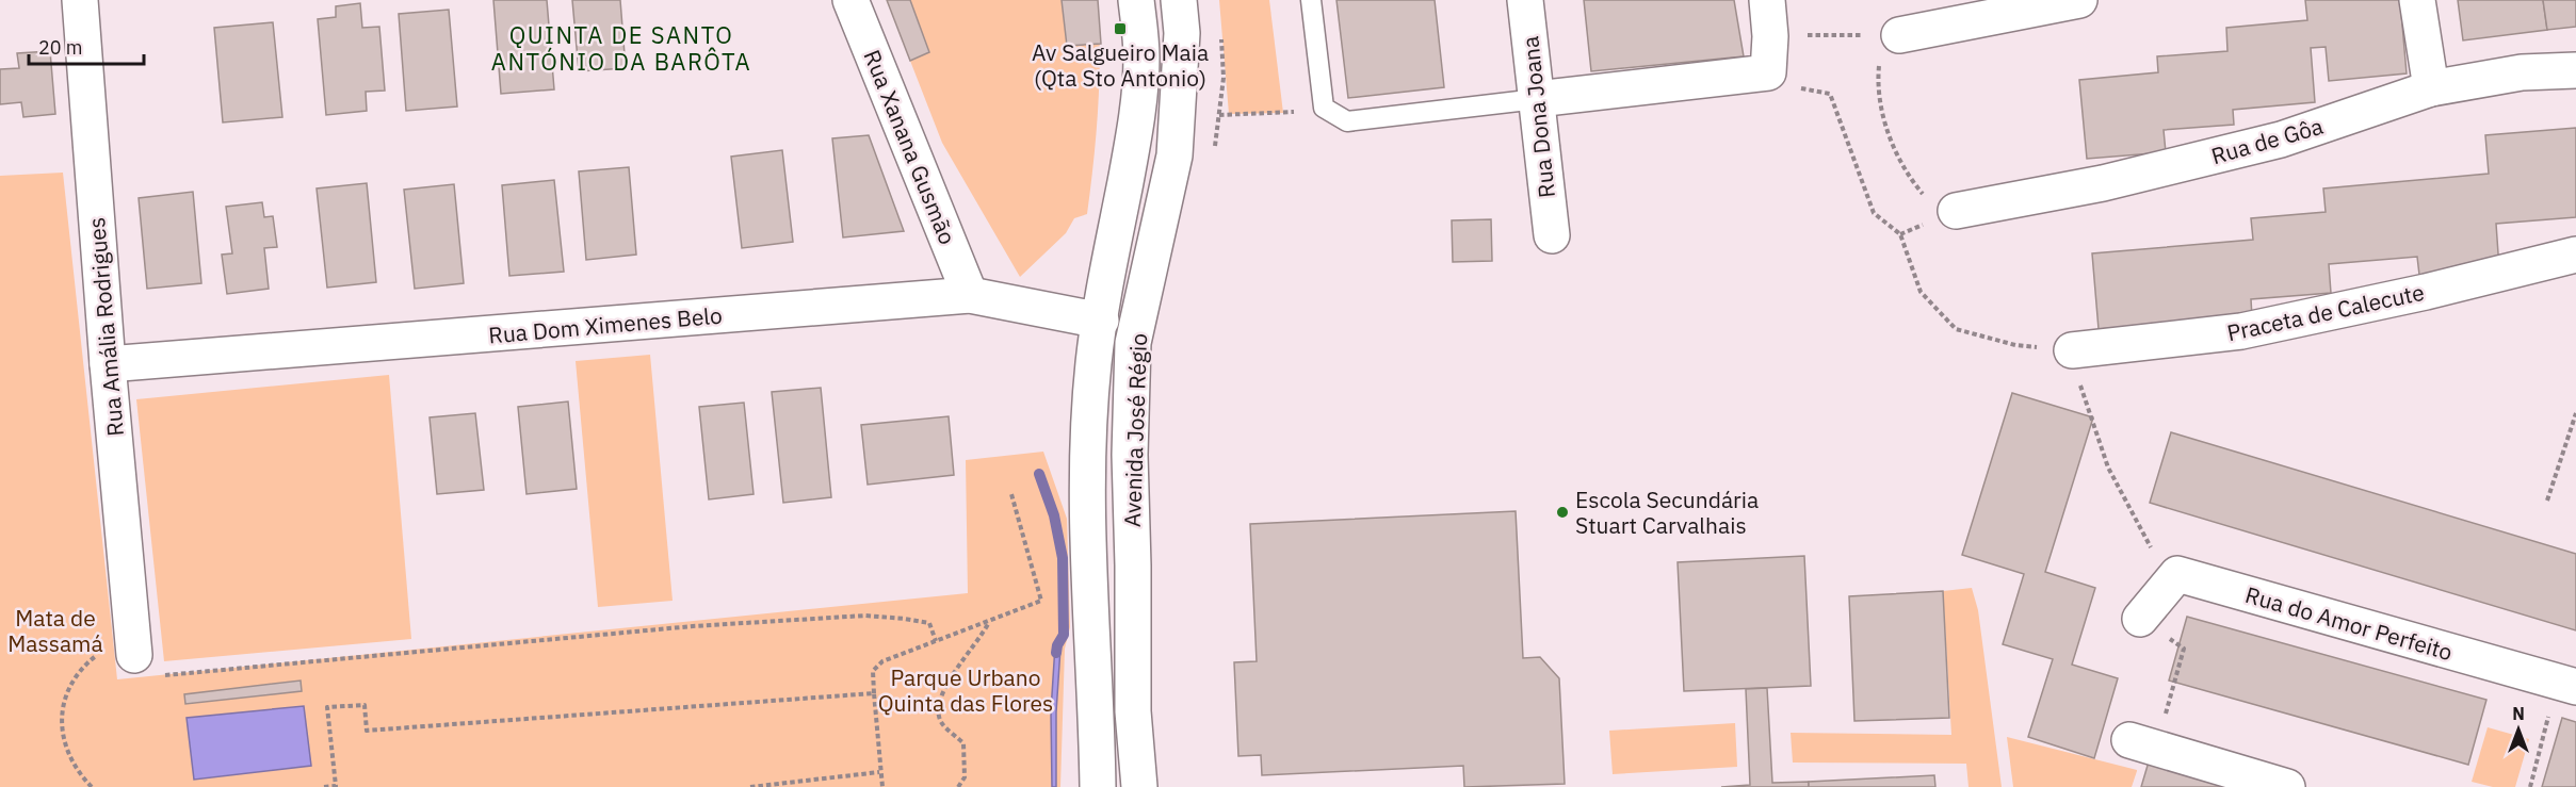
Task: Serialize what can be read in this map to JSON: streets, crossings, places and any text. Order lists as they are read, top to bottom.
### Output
{
  "streets": {
    "street": [
      "Rua Dona Joana",
      "Rua de Gôa",
      "Rua Xanana Gusmão",
      "Praceta de Calecute",
      "Rua Dom Ximenes Belo",
      "Rua Amália Rodrigues",
      "Avenida José Régio",
      "Rua do Amor Perfeito"
    ]
  },
  "crossings": [
    ["Rua Xanana Gusmão", "Rua Dom Ximenes Belo"],
    ["Rua Dom Ximenes Belo", "Rua Amália Rodrigues"],
    ["Rua Dom Ximenes Belo", "Avenida José Régio"]
  ],
  "districts": ["QUINTA DE SANTO ANTÓNIO DA BARÔTA"],
  "parks": ["Mata de Massamá", "Parque Urbano Quinta das Flores"],
  "places": {
    "transit": ["Av Salgueiro Maia (Qta Sto Antonio)"],
    "other": ["Escola Secundária Stuart Carvalhais"]
  },
  "scale_bar": "20 m",
  "north": "top"
}
